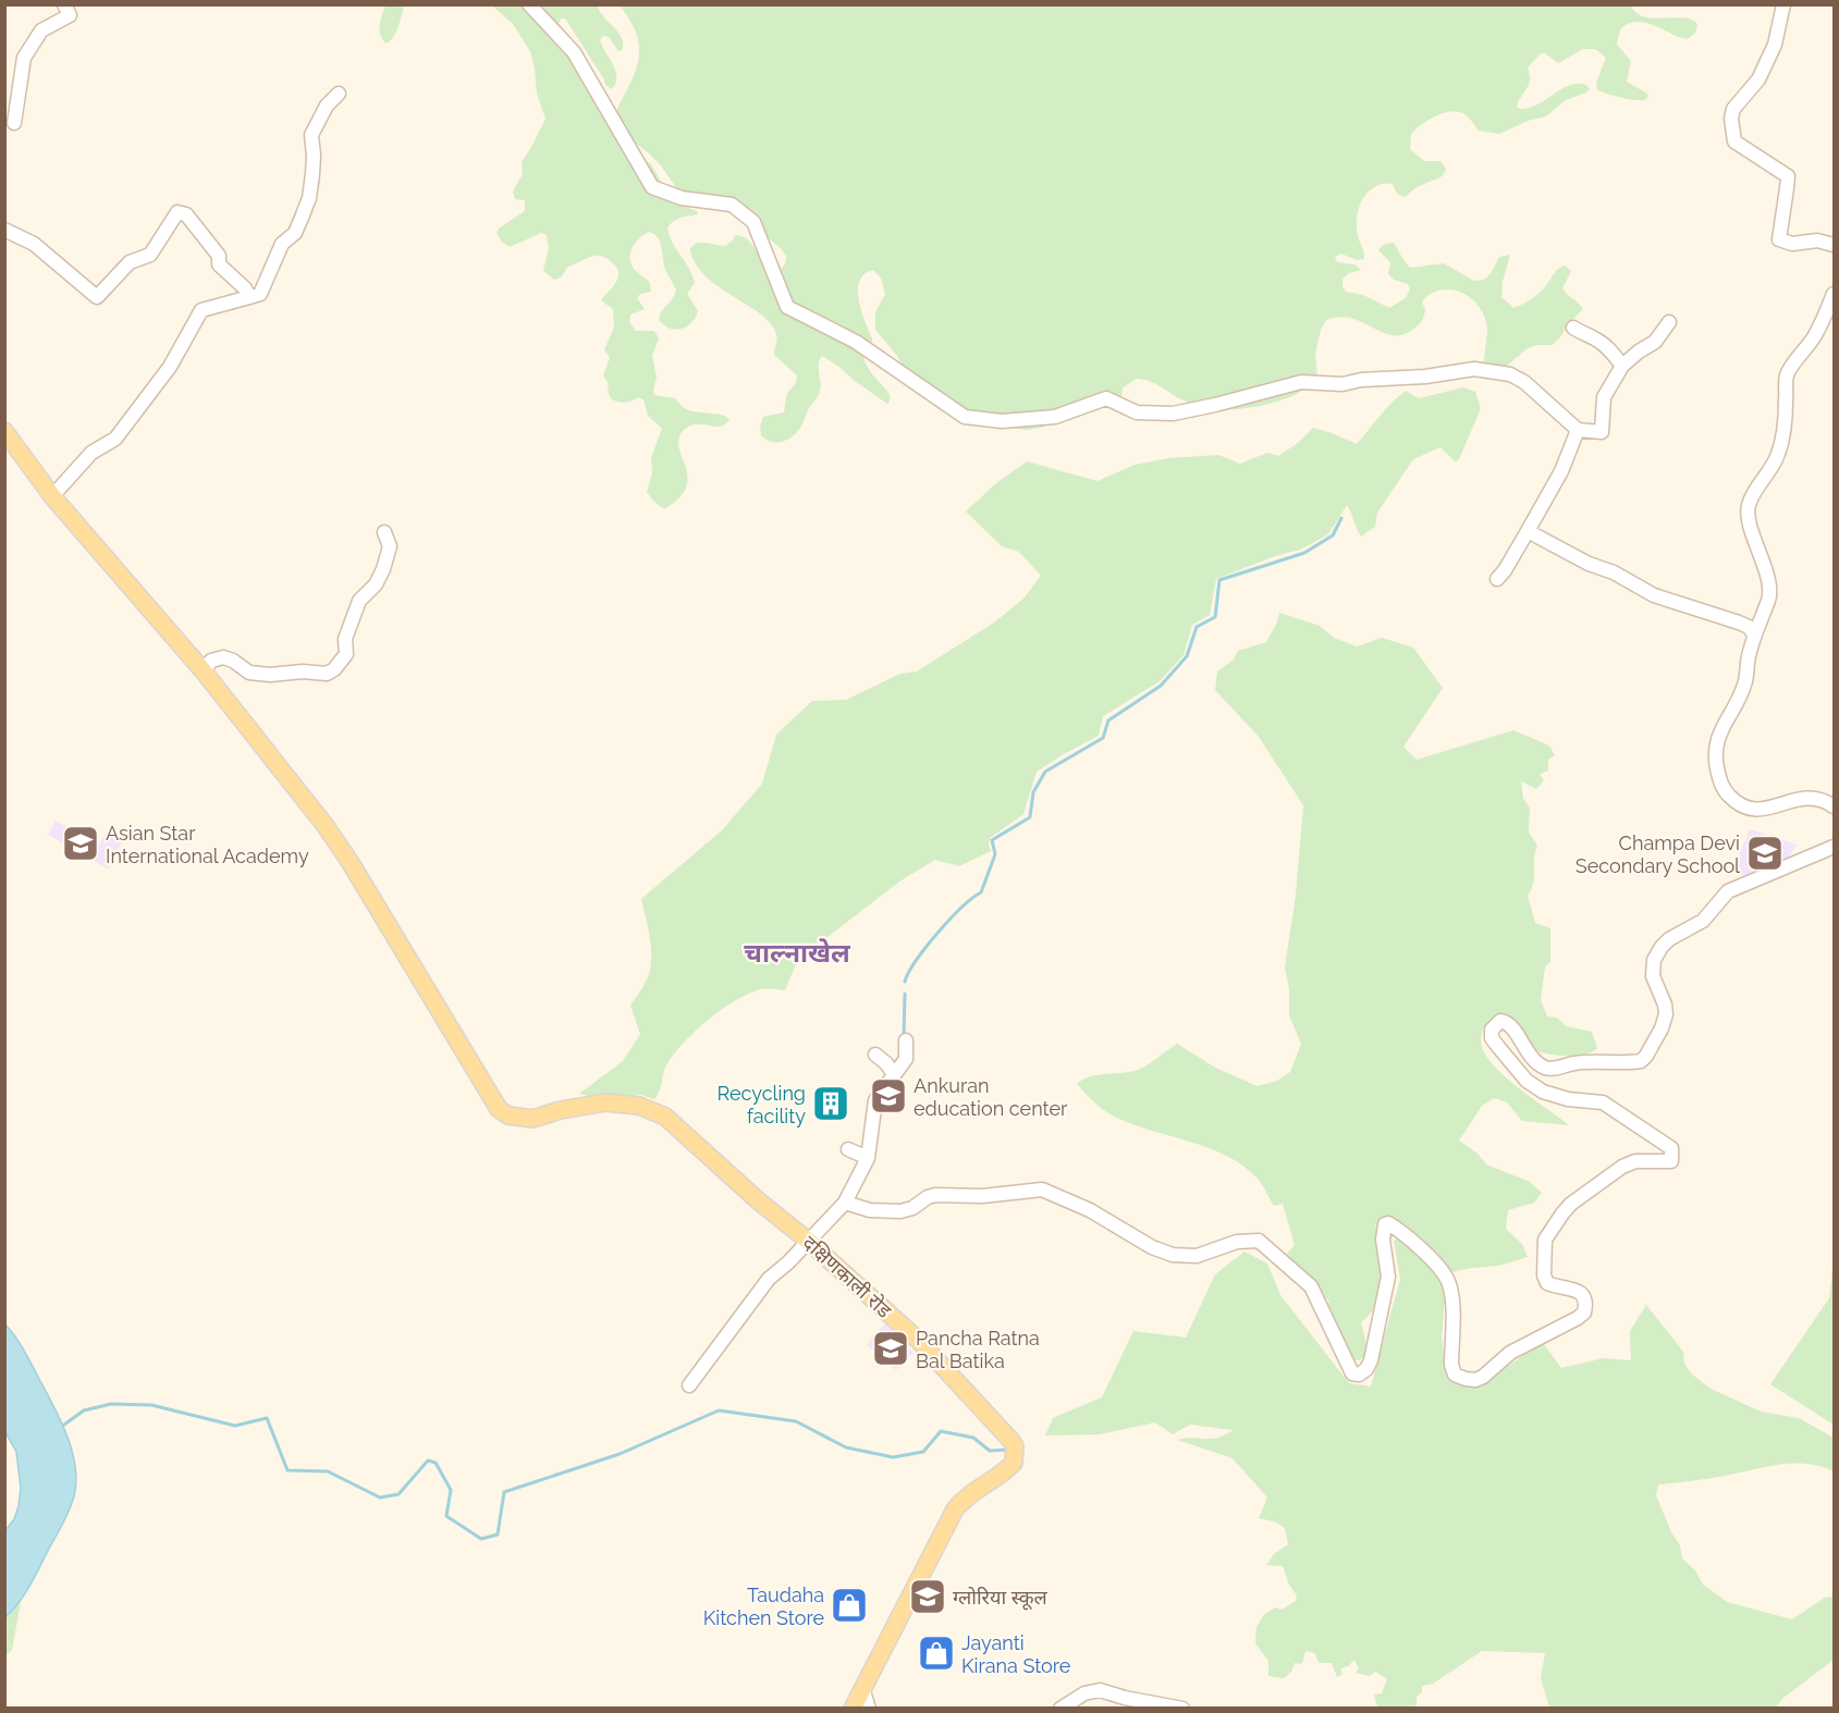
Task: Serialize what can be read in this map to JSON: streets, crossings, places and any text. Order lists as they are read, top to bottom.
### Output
{
  "streets": {
    "main road": ["दक्षिणकाली रोड"]
  },
  "districts": ["चाल्नाखेल"],
  "places": {
    "school or university": [
      "Asian Star International Academy",
      "Champa Devi Secondary School",
      "Ankuran education center",
      "Pancha Ratna Bal Batika",
      "ग्लोरिया स्कूल"
    ],
    "building": ["Recycling facility"],
    "shop": ["Taudaha Kitchen Store", "Jayanti Kirana Store"]
  }
}
